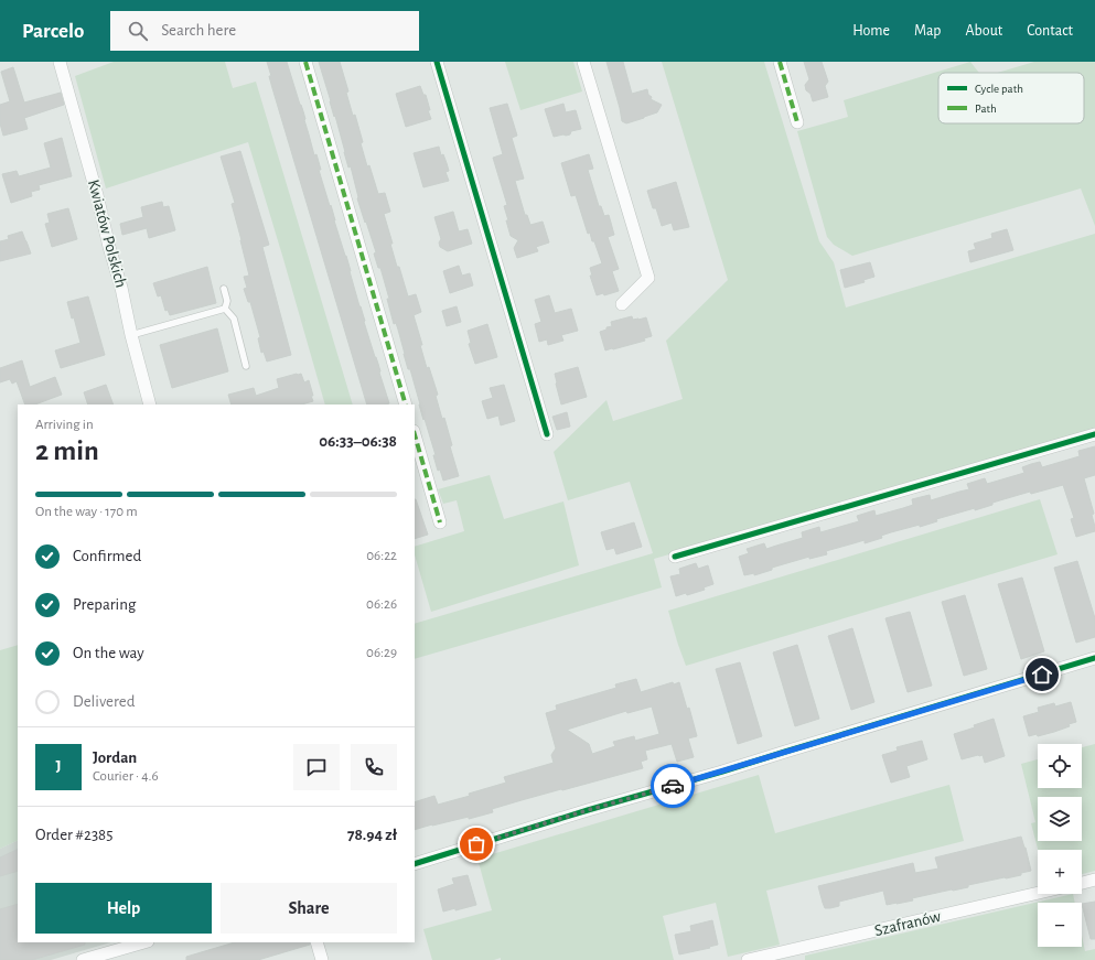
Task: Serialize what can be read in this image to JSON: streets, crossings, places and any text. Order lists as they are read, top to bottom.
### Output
{
  "streets": {
    "street": ["Kwiatów Polskich", "Szafranów"]
  },
  "legend": ["Cycle path", "Path"],
  "page": {
    "header": "Parcelo",
    "search": "Search here",
    "nav": [
      "Home",
      "Map",
      "About",
      "Contact"
    ],
    "heading": ["2 min", "Arriving in", "06:33–06:38"],
    "panel": [
      "Jordan",
      "Courier · 4.6",
      "Order #2385",
      "78.94 zł"
    ],
    "bar": "On the way · 170 m",
    "list": [
      ["Confirmed", "06:22"],
      ["Preparing", "06:26"],
      ["On the way", "06:29"],
      "Delivered"
    ],
    "map_buttons": ["+", "−"],
    "round": "J",
    "buttons": ["Help", "Share"]
  }
}
